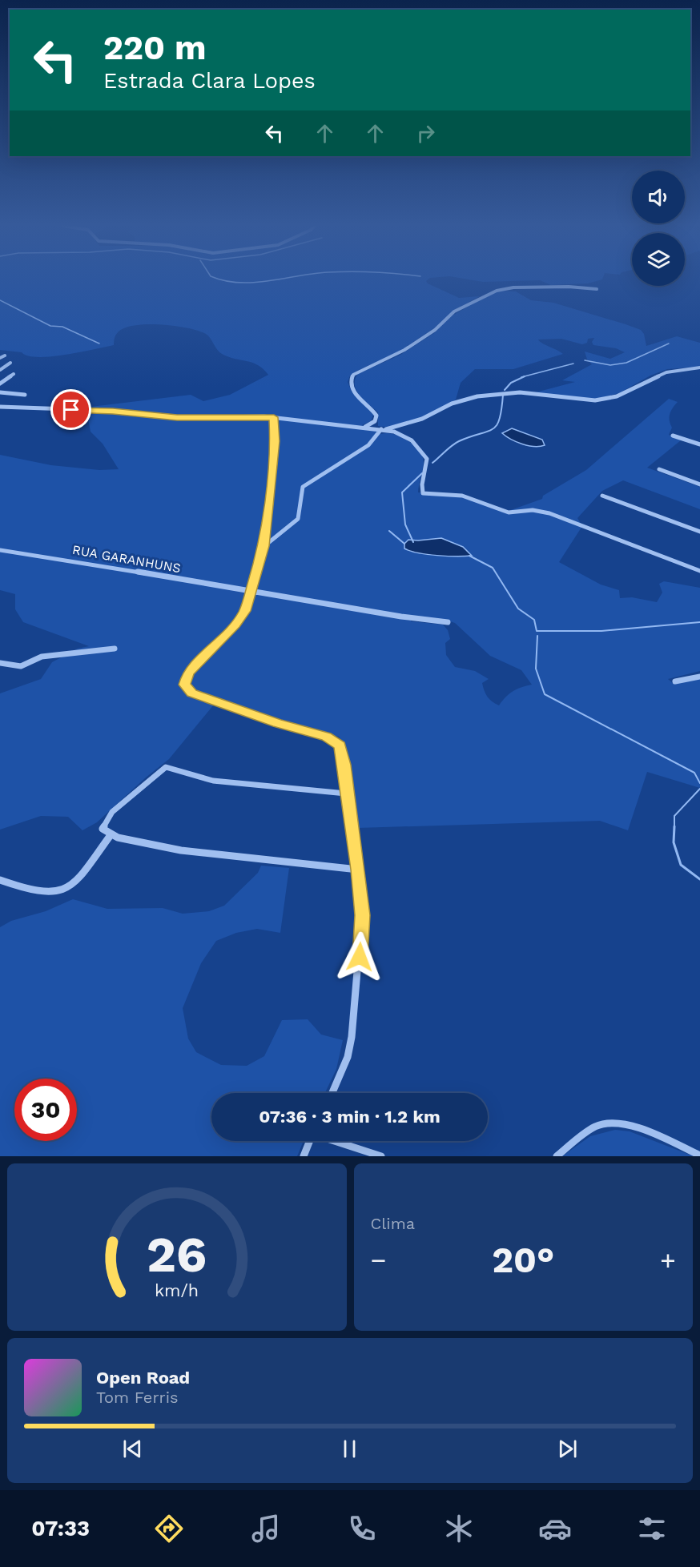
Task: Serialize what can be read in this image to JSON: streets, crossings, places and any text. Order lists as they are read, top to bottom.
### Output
{
  "streets": {
    "street": ["RUA GARANHUNS"]
  },
  "page": {
    "turn": ["220 m", "Estrada Clara Lopes"],
    "limit": "30",
    "trip": "07:36 · 3 min · 1.2 km",
    "tile": "Clima",
    "heat": ["−", "20°", "+"],
    "song": ["Open Road", "Tom Ferris"],
    "tabs": "07:33",
    "gauge": ["26", "km/h"]
  }
}
